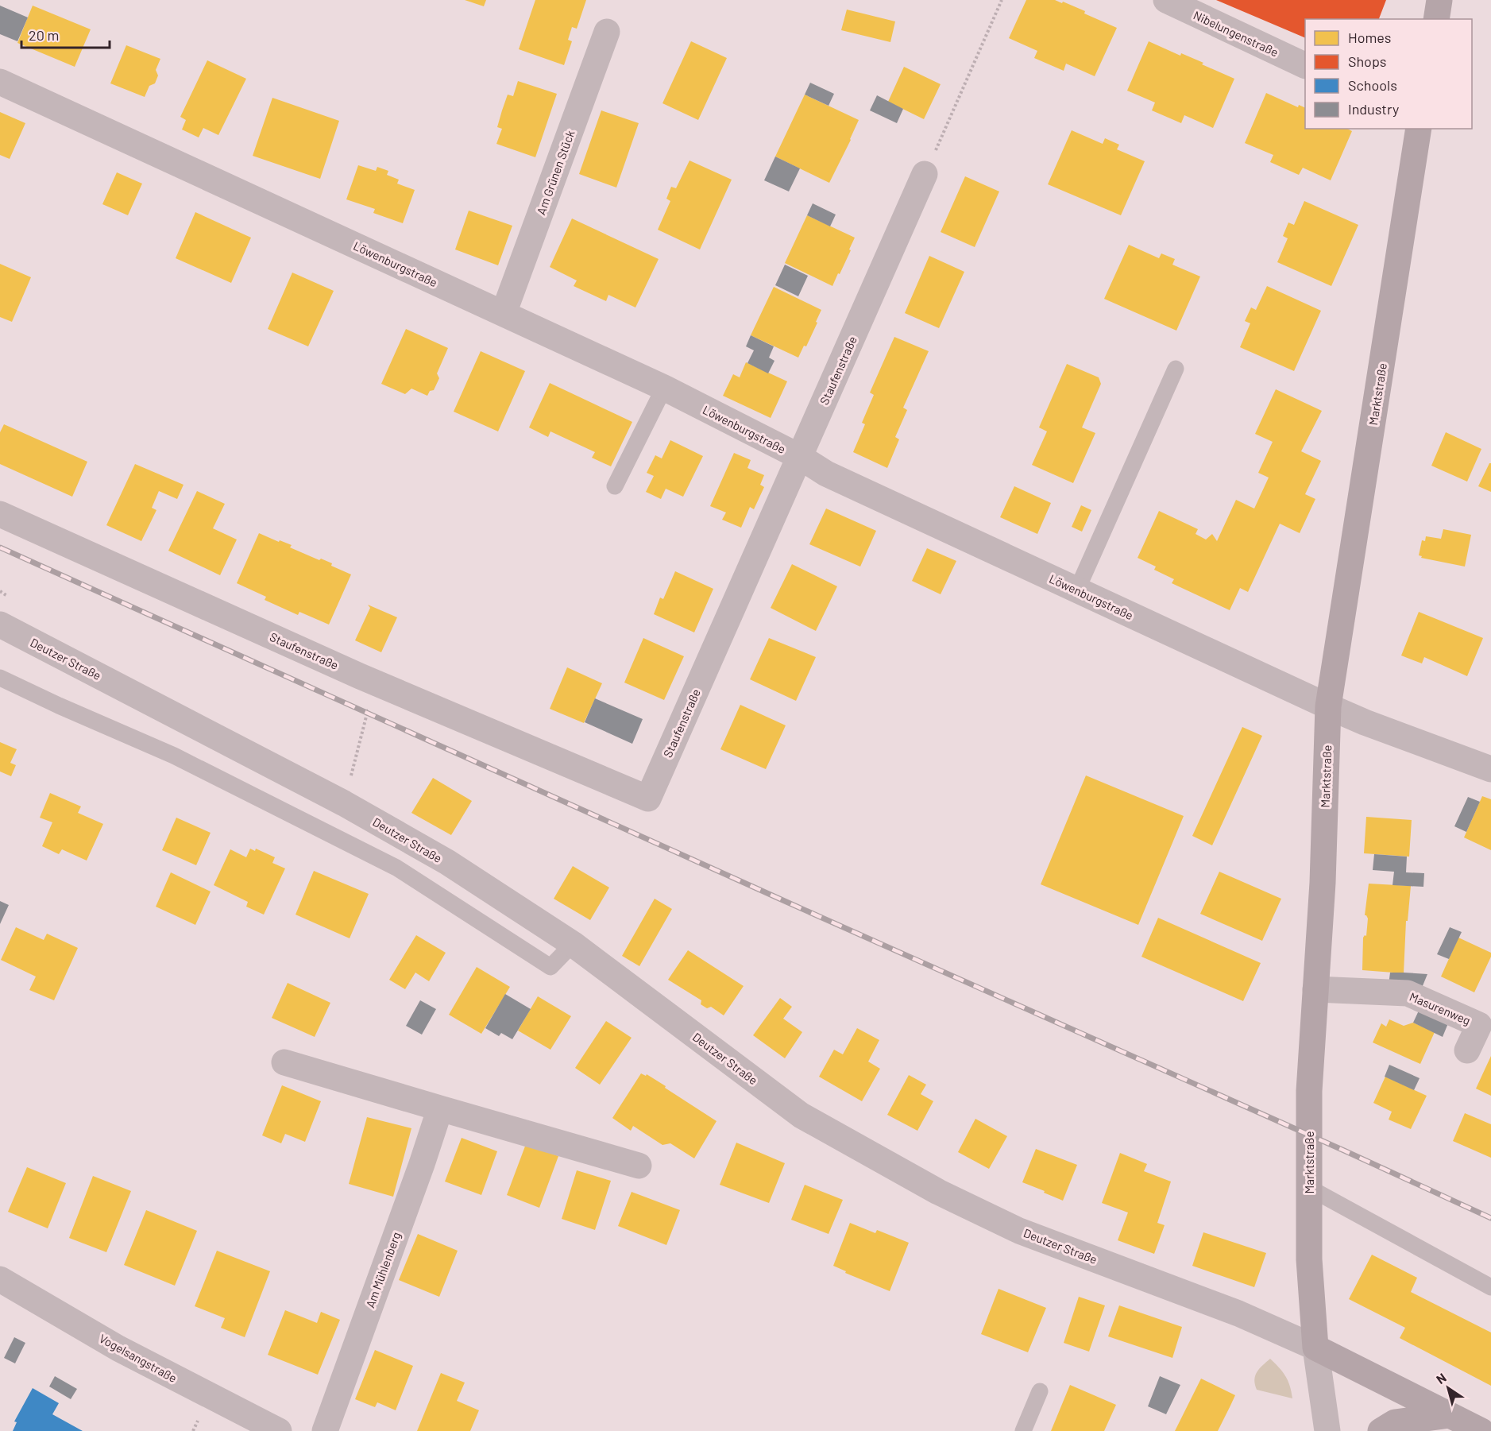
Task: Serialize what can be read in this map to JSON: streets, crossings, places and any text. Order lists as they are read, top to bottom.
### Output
{
  "streets": {
    "main road": ["Marktstraße", "Deutzer Straße"],
    "street": [
      "Nibelungenstraße",
      "Am Grünen Stück",
      "Löwenburgstraße",
      "Staufenstraße",
      "Masurenweg",
      "Am Mühlenberg",
      "Vogelsangstraße"
    ]
  },
  "crossings": [
    ["Am Grünen Stück", "Löwenburgstraße"],
    ["Löwenburgstraße", "Staufenstraße"],
    ["Löwenburgstraße", "Marktstraße"],
    ["Marktstraße", "Deutzer Straße"],
    ["Marktstraße", "Masurenweg"]
  ],
  "legend": [
    "Homes",
    "Shops",
    "Schools",
    "Industry"
  ],
  "scale_bar": "20 m",
  "north": "top left"
}
